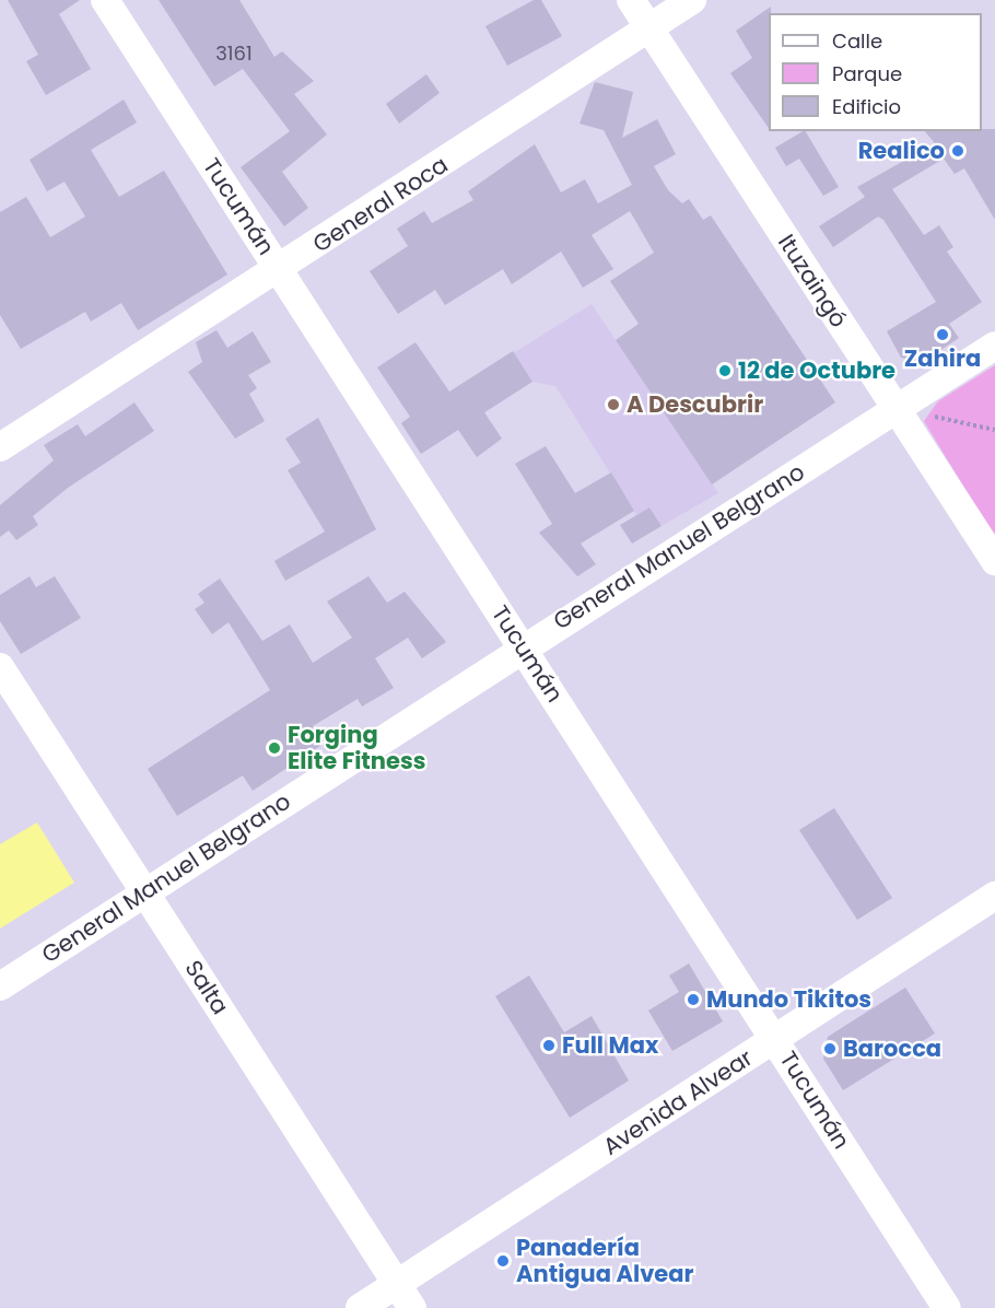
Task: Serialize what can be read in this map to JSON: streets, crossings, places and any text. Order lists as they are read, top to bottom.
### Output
{
  "streets": {
    "street": [
      "General Roca",
      "Tucumán",
      "Ituzaingó",
      "General Manuel Belgrano",
      "Salta",
      "Avenida Alvear"
    ]
  },
  "crossings": [
    ["General Roca", "Tucumán"],
    ["General Roca", "Ituzaingó"],
    ["Tucumán", "General Manuel Belgrano"],
    ["Tucumán", "Avenida Alvear"],
    ["Ituzaingó", "General Manuel Belgrano"],
    ["General Manuel Belgrano", "Salta"],
    ["Salta", "Avenida Alvear"]
  ],
  "places": [
    "Realico",
    "Zahira",
    "12 de Octubre",
    "A Descubrir",
    "Forging Elite Fitness",
    "Mundo Tikitos",
    "Full Max",
    "Barocca",
    "Panadería Antigua Alvear"
  ],
  "house_numbers": ["3161"],
  "legend": ["Calle", "Parque", "Edificio"]
}
